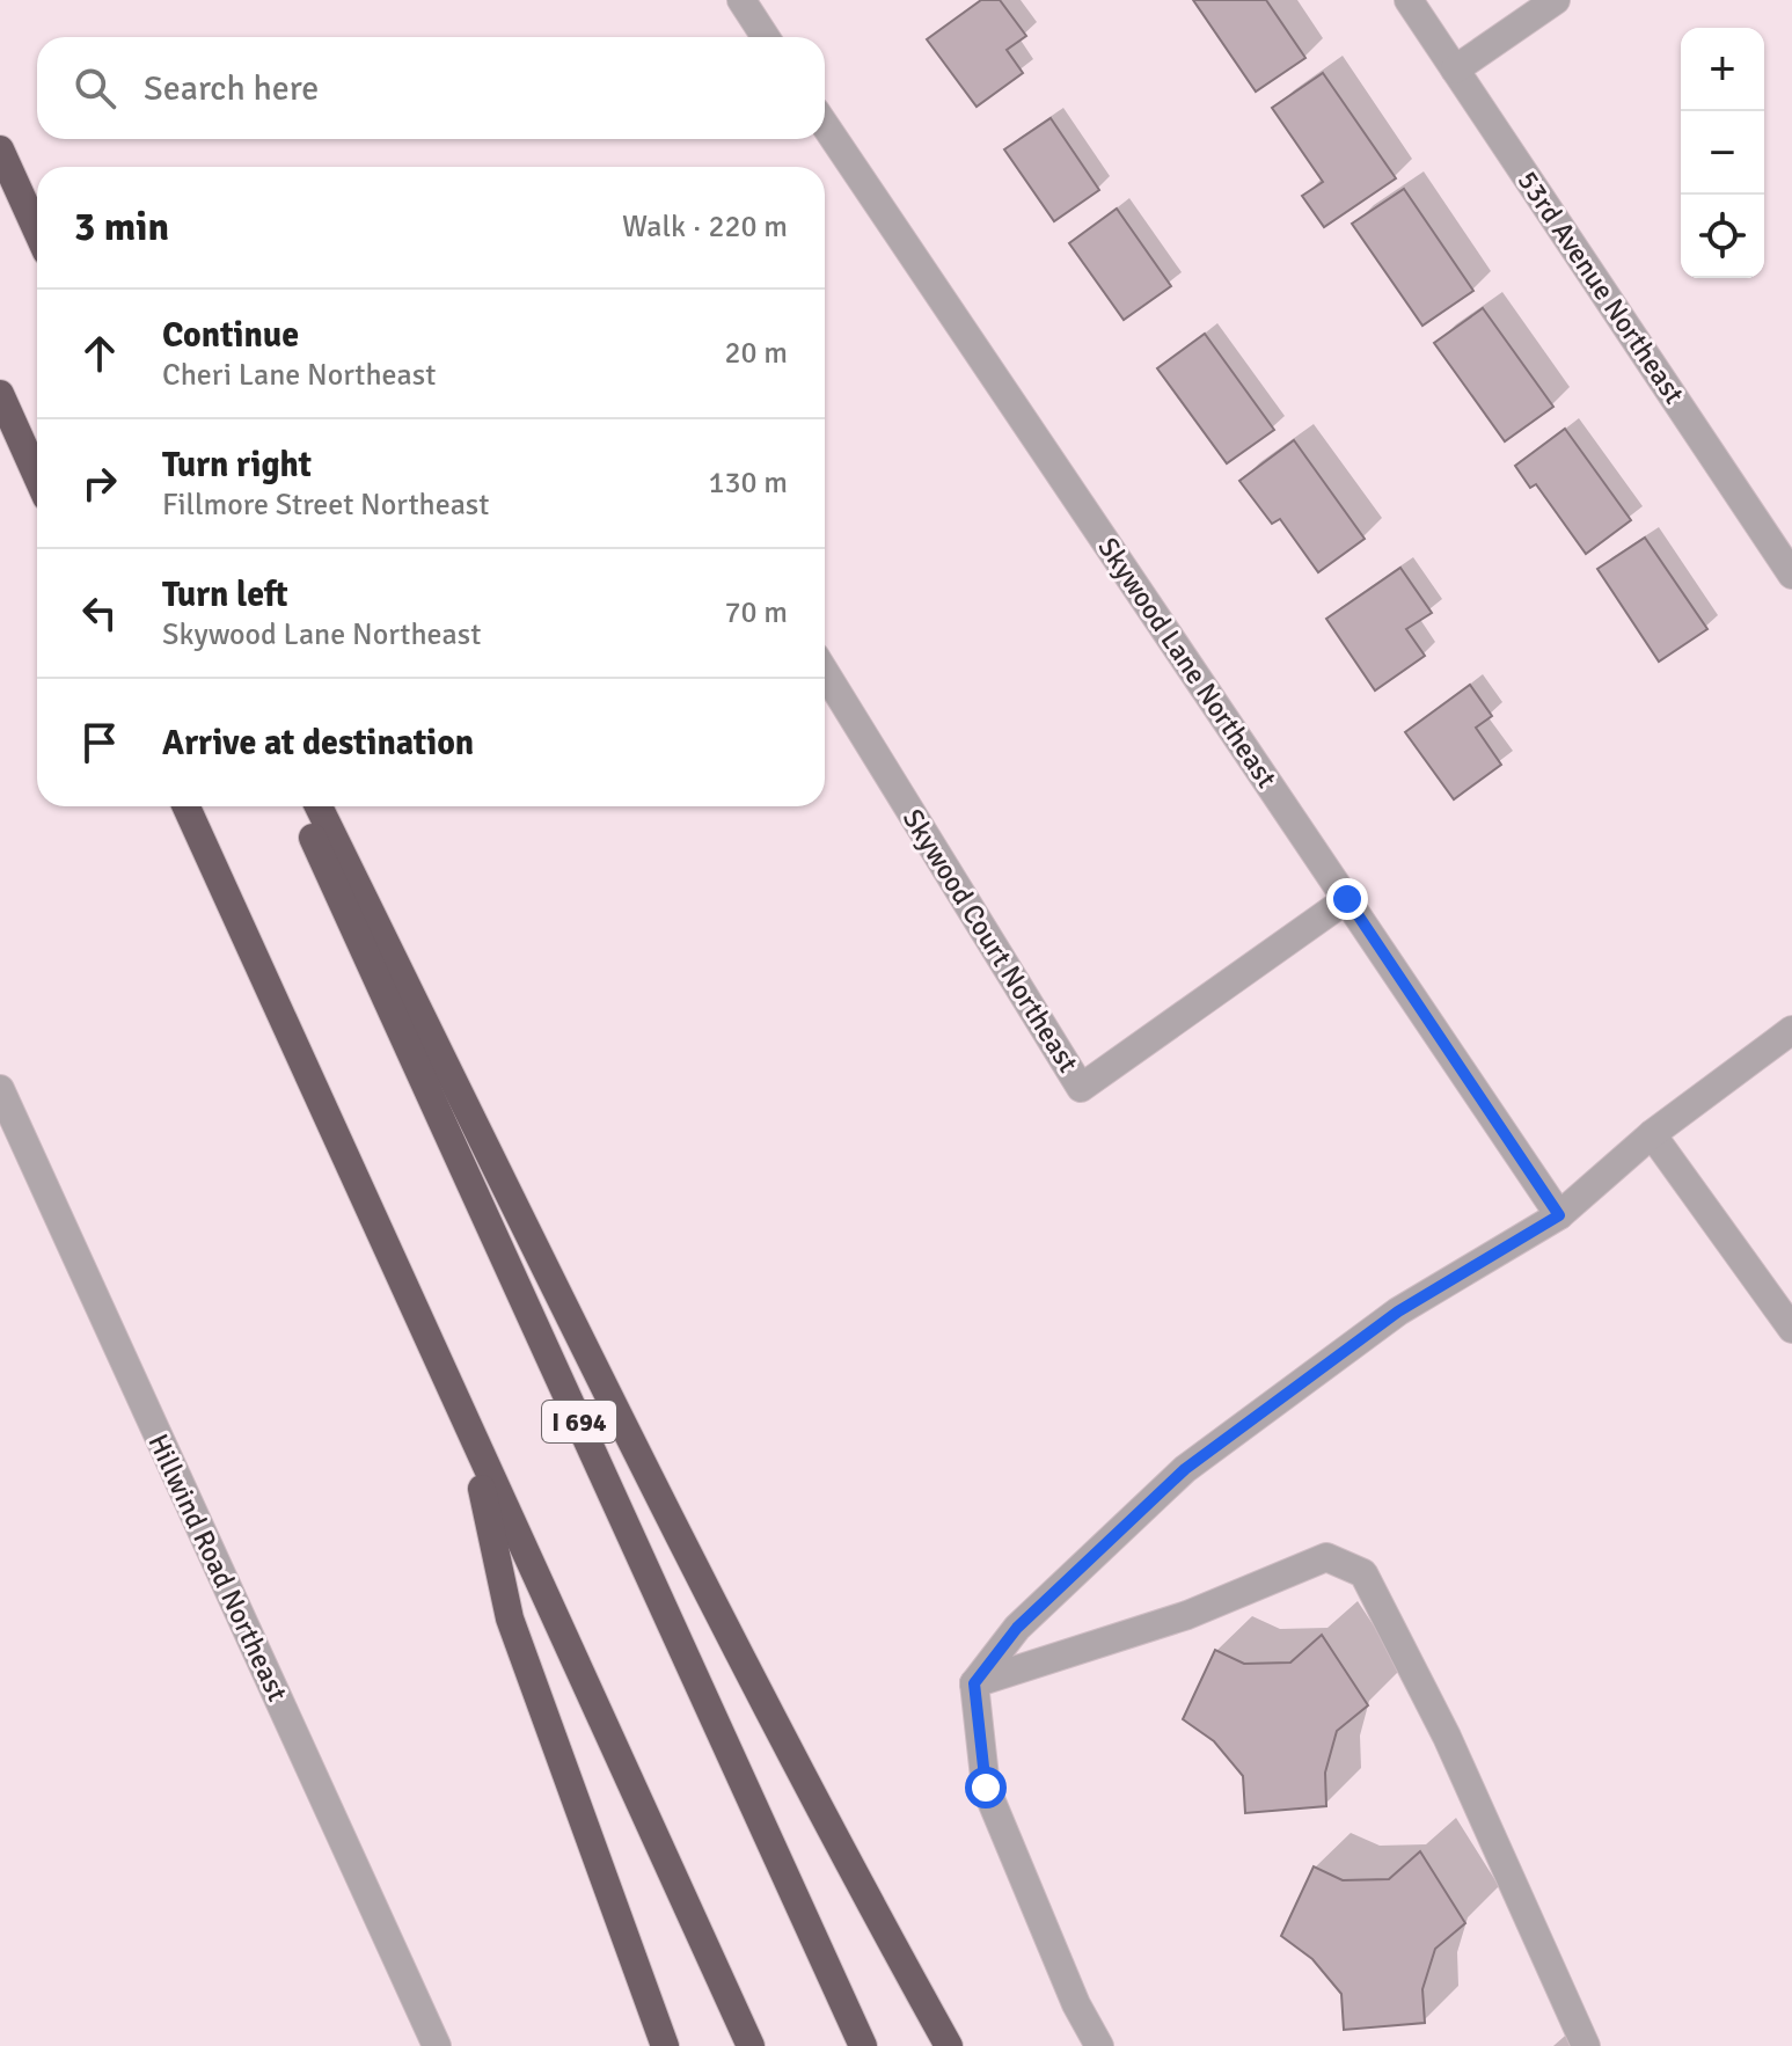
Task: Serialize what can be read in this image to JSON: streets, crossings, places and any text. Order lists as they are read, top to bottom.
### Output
{
  "streets": {
    "highway": ["I 694"],
    "street": [
      "53rd Avenue Northeast",
      "Skywood Lane Northeast",
      "Skywood Court Northeast",
      "Hillwind Road Northeast"
    ]
  },
  "crossings": [
    ["Skywood Lane Northeast", "Skywood Court Northeast"]
  ],
  "page": {
    "map_buttons": ["+", "−"],
    "search": "Search here",
    "heading": ["3 min", "Walk · 220 m"],
    "list": [
      ["Continue", "Cheri Lane Northeast", "20 m"],
      ["Turn right", "Fillmore Street Northeast", "130 m"],
      ["Turn left", "Skywood Lane Northeast", "70 m"],
      "Arrive at destination"
    ]
  }
}
